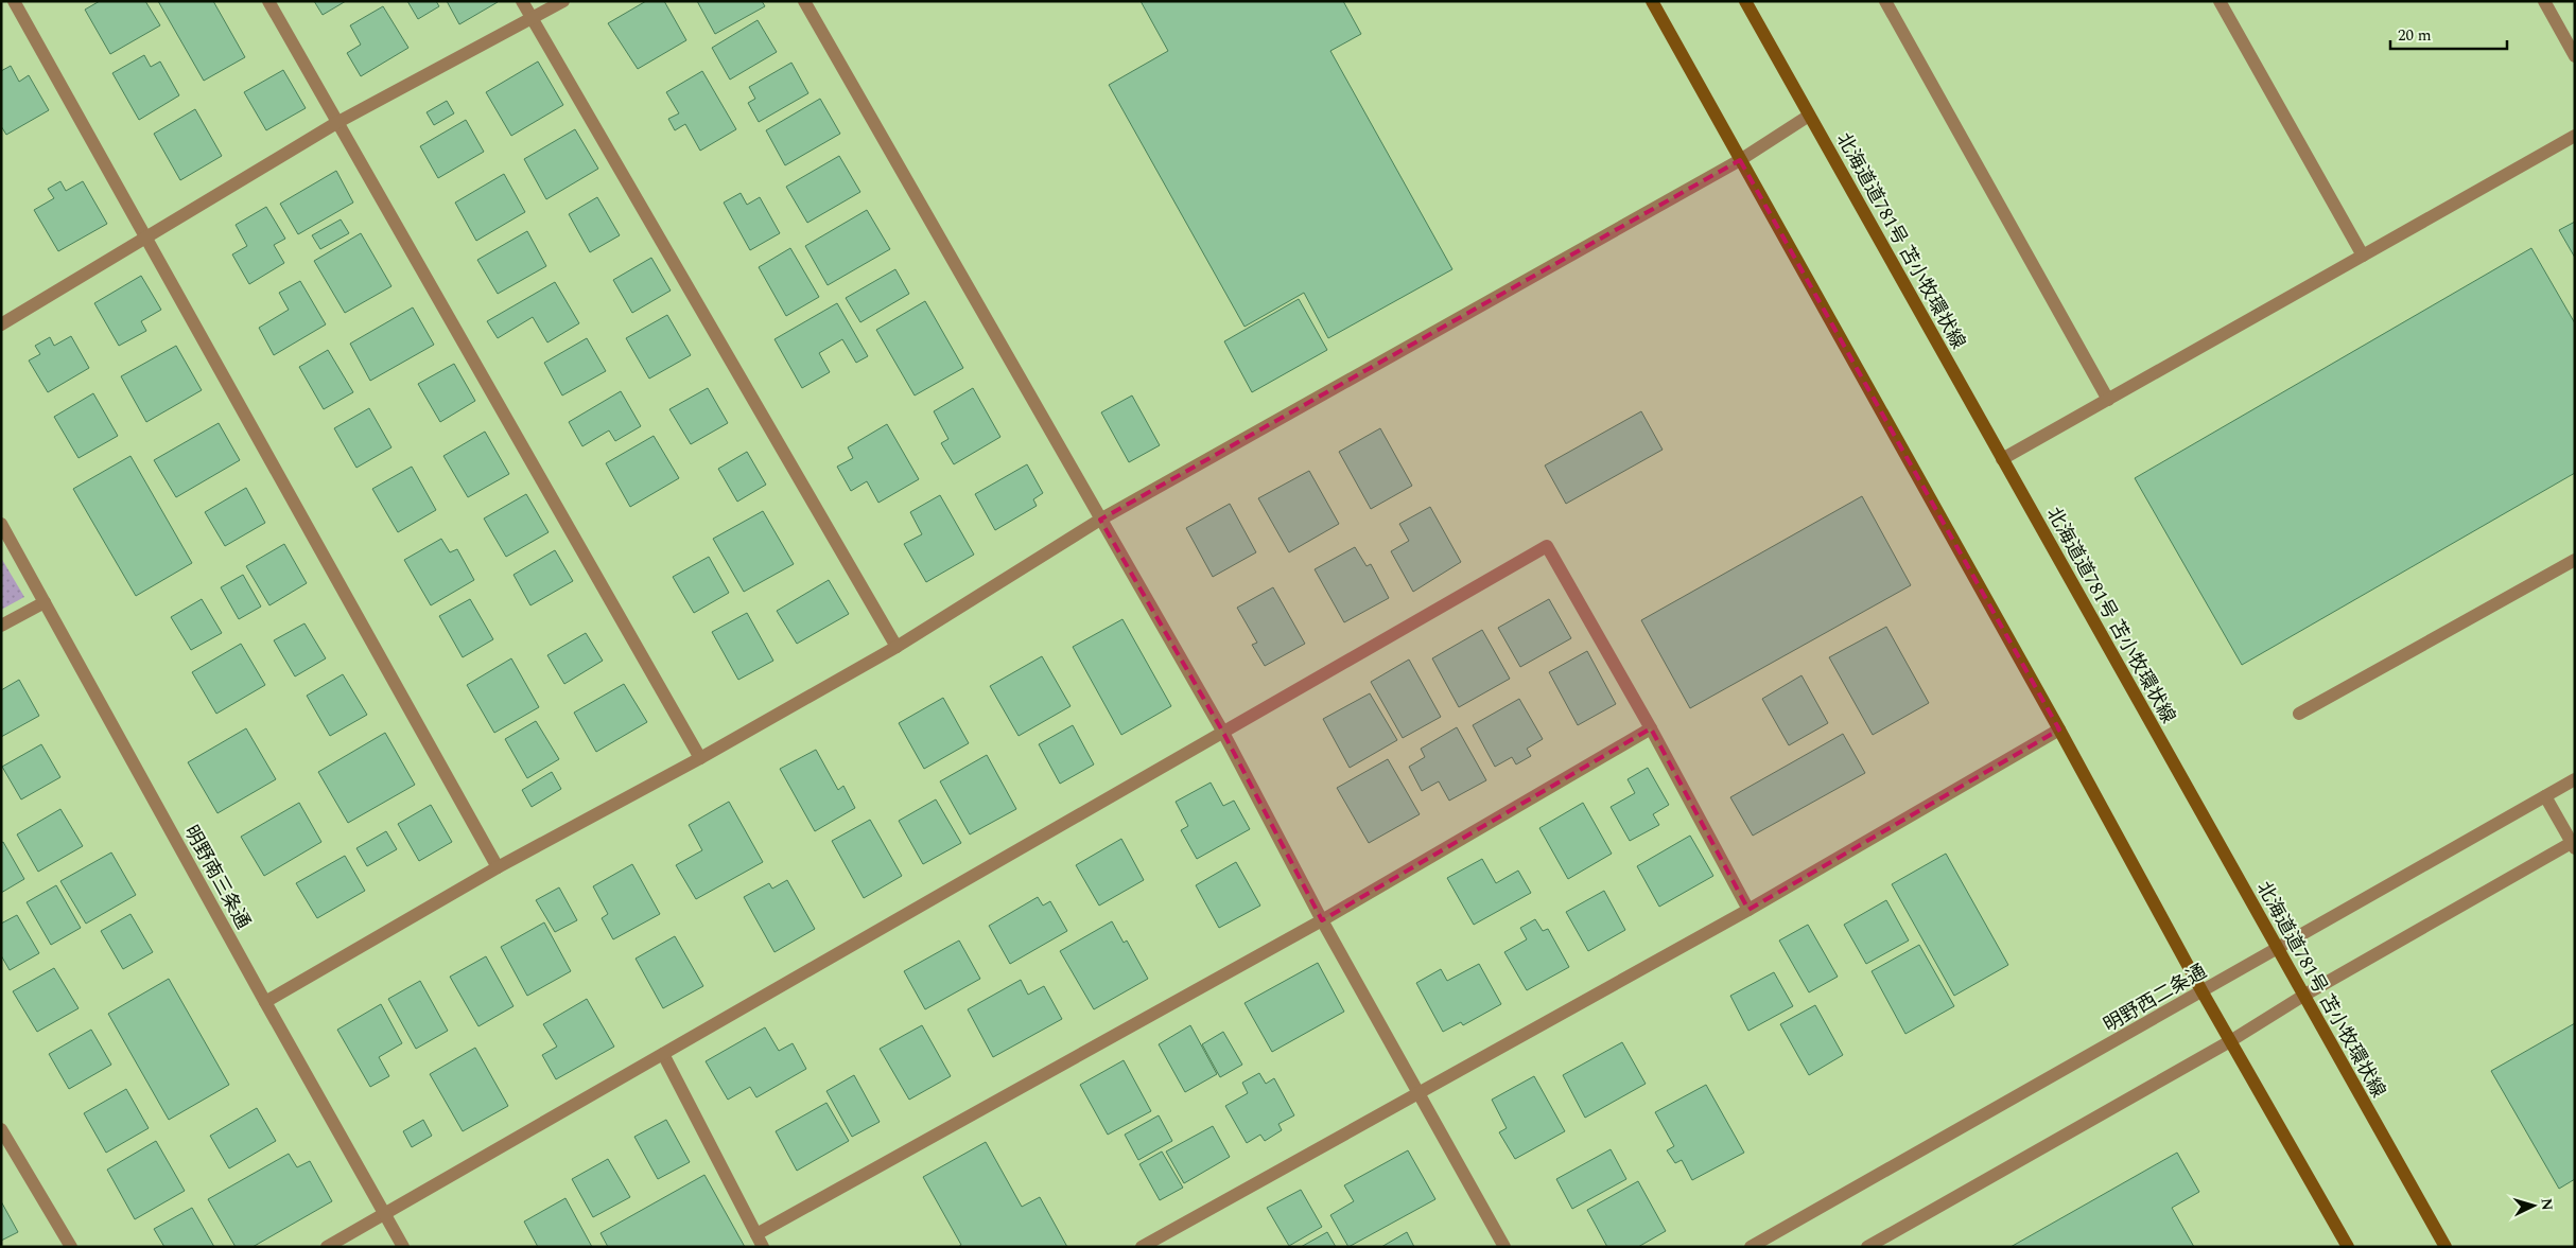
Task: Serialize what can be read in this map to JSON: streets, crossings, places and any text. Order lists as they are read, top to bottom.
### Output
{
  "streets": {
    "main road": ["北海道道781号 苫小牧環状線"],
    "street": ["明野南三条通", "明野西二条通"]
  },
  "crossings": [
    ["北海道道781号 苫小牧環状線", "明野西二条通"]
  ],
  "scale_bar": "20 m",
  "north": "right"
}
